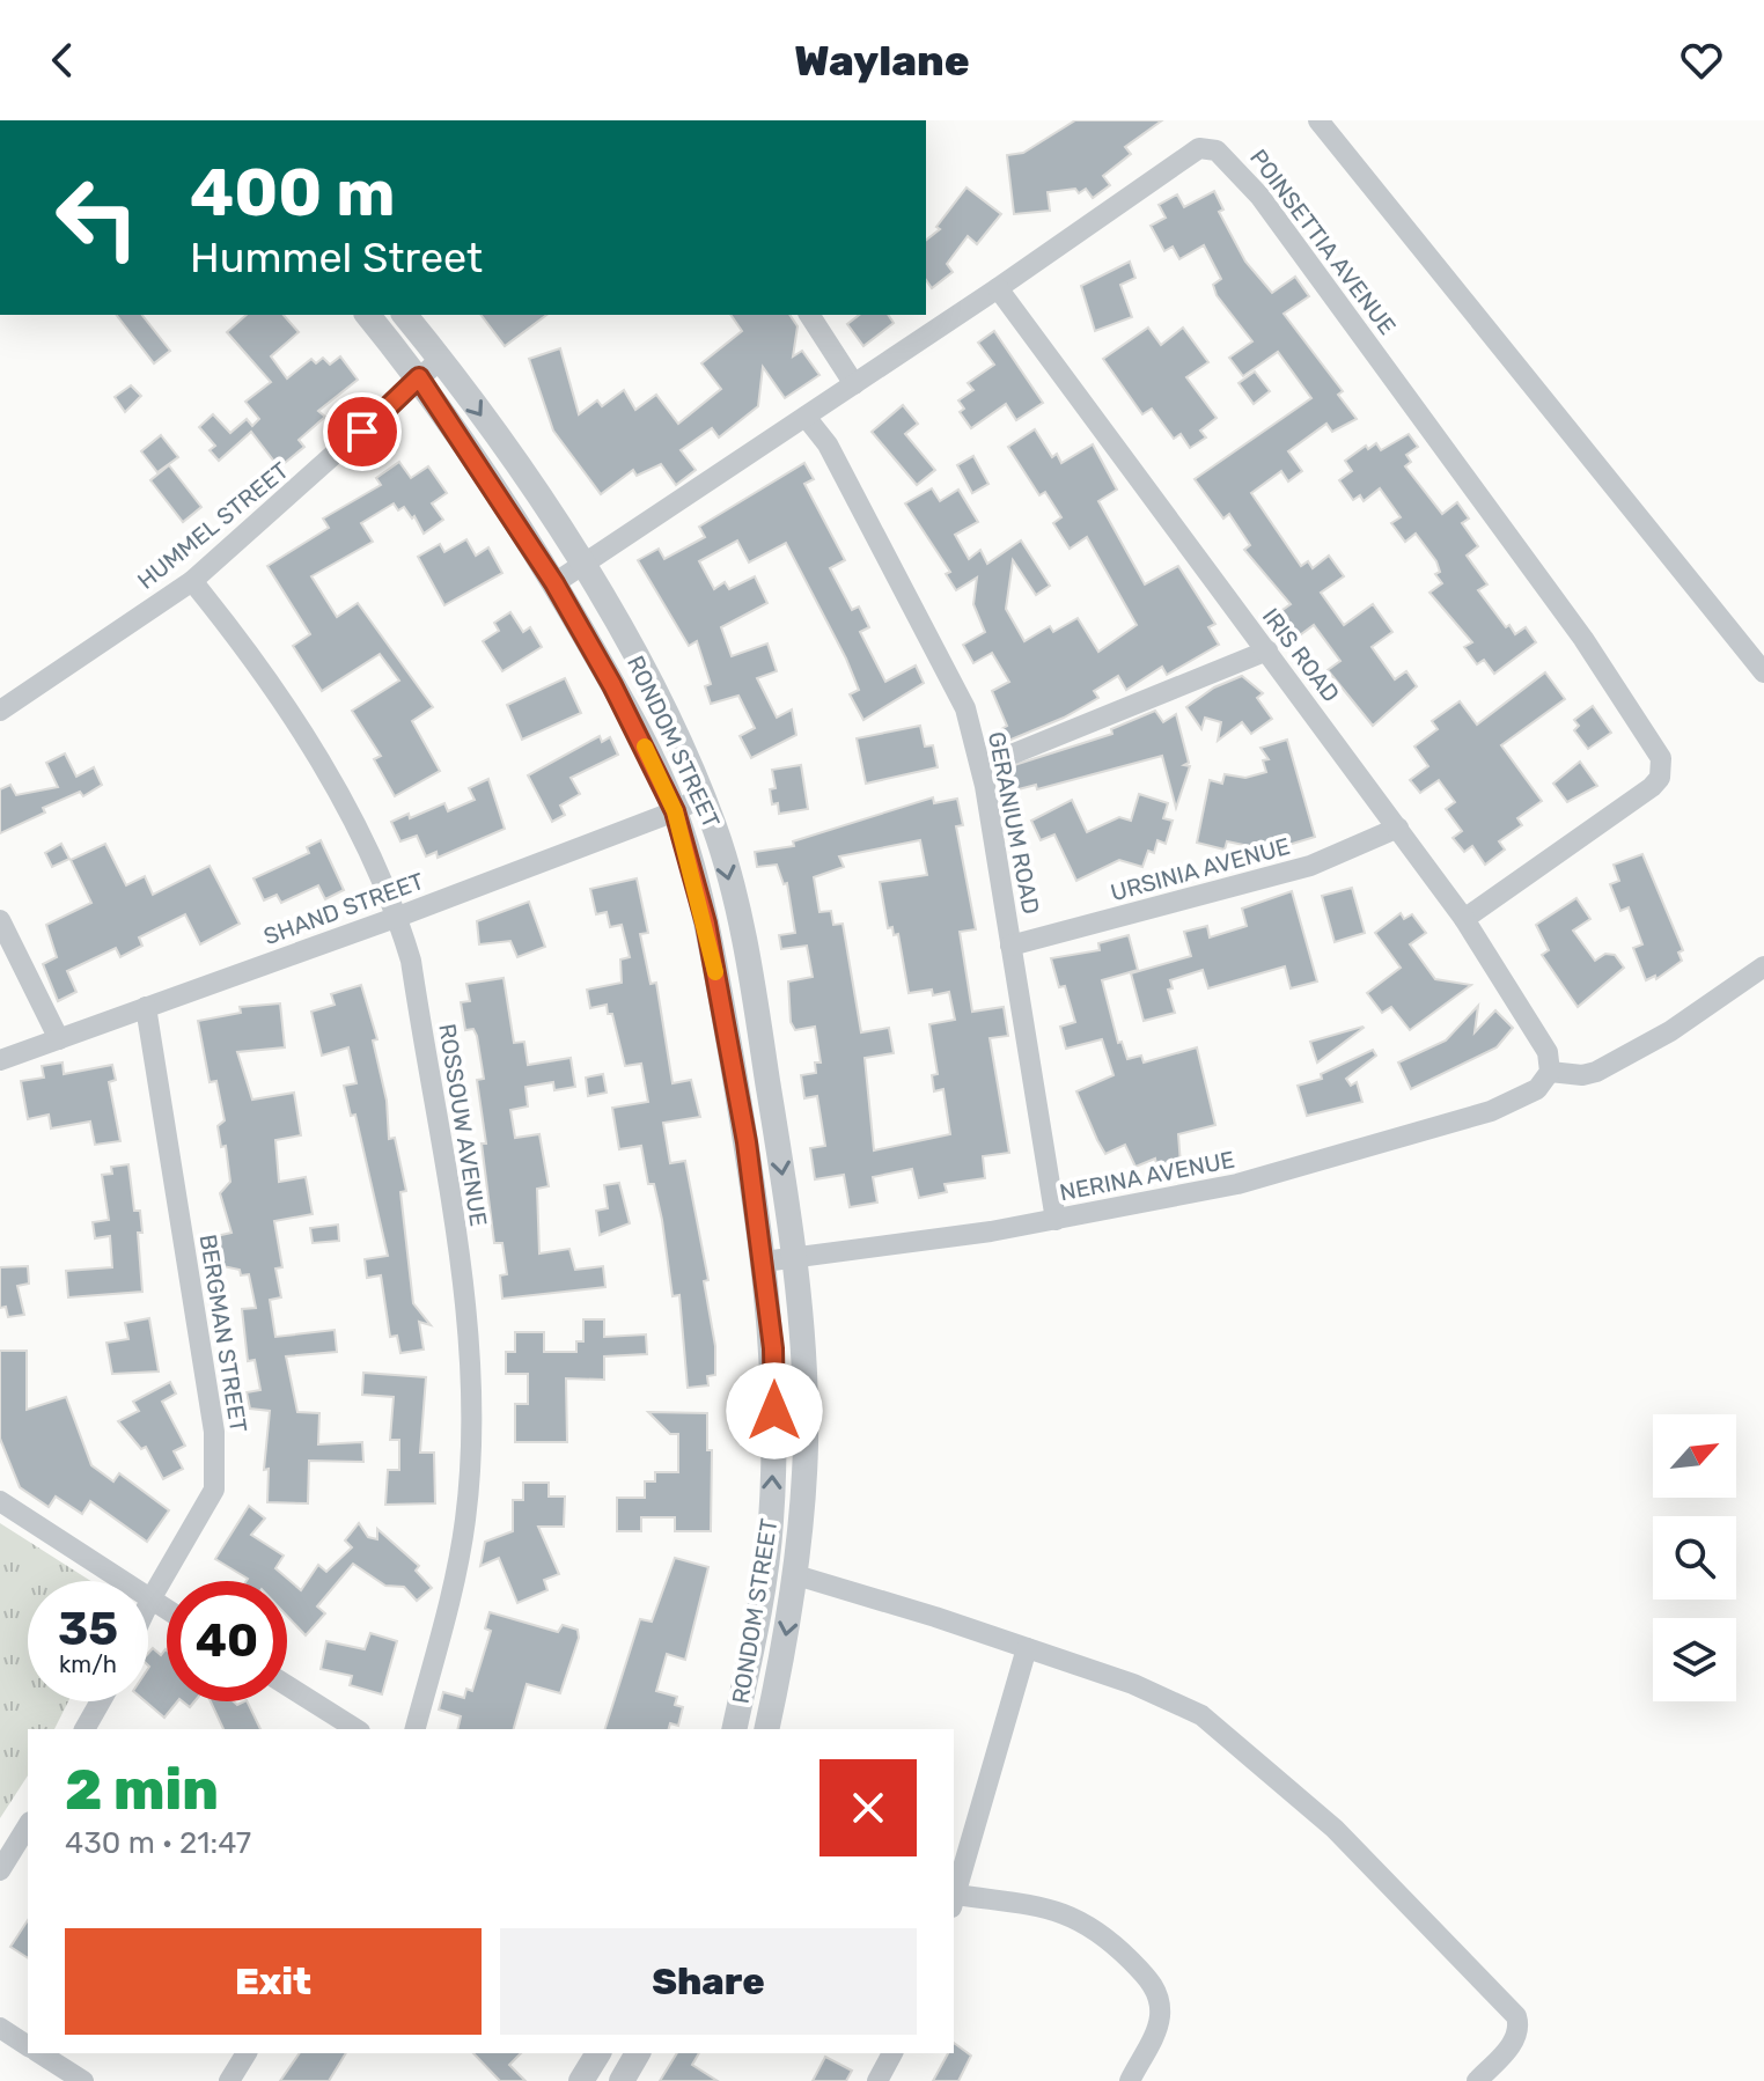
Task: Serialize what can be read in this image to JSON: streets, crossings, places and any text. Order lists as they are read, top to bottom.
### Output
{
  "streets": {
    "street": [
      "POINSETTIA AVENUE",
      "HUMMEL STREET",
      "IRIS ROAD",
      "RONDOM STREET",
      "GERANIUM ROAD",
      "URSINIA AVENUE",
      "SHAND STREET",
      "ROSSOUW AVENUE",
      "NERINA AVENUE",
      "BERGMAN STREET"
    ]
  },
  "crossings": [
    ["POINSETTIA AVENUE", "IRIS ROAD"],
    ["POINSETTIA AVENUE", "RONDOM STREET"],
    ["POINSETTIA AVENUE", "GERANIUM ROAD"],
    ["HUMMEL STREET", "RONDOM STREET"],
    ["HUMMEL STREET", "ROSSOUW AVENUE"],
    ["IRIS ROAD", "URSINIA AVENUE"],
    ["IRIS ROAD", "NERINA AVENUE"],
    ["RONDOM STREET", "SHAND STREET"],
    ["RONDOM STREET", "NERINA AVENUE"],
    ["GERANIUM ROAD", "URSINIA AVENUE"],
    ["GERANIUM ROAD", "NERINA AVENUE"],
    ["SHAND STREET", "ROSSOUW AVENUE"],
    ["SHAND STREET", "BERGMAN STREET"]
  ],
  "north": "top right",
  "page": {
    "header": "Waylane",
    "turn": ["400 m", "Hummel Street"],
    "speed": "35 km/h",
    "limit": "40",
    "heading": ["2 min", "430 m · 21:47"],
    "buttons": ["Exit", "Share"]
  }
}
